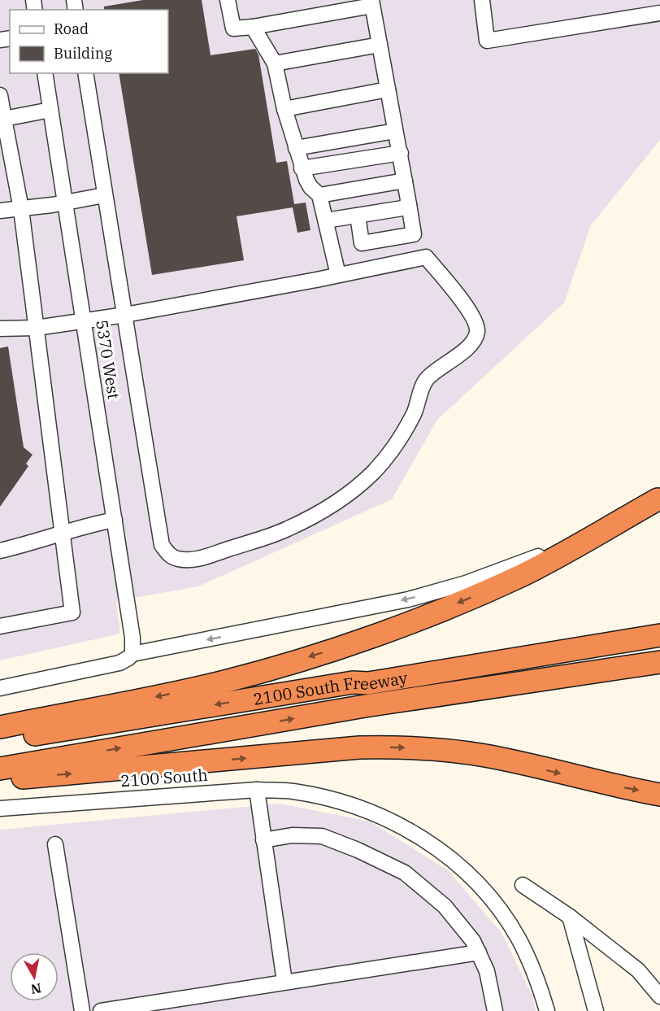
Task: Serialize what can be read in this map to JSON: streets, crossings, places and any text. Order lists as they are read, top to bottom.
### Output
{
  "streets": {
    "highway": ["2100 South Freeway"],
    "street": ["5370 West", "2100 South"]
  },
  "legend": ["Road", "Building"],
  "north": "bottom"
}
